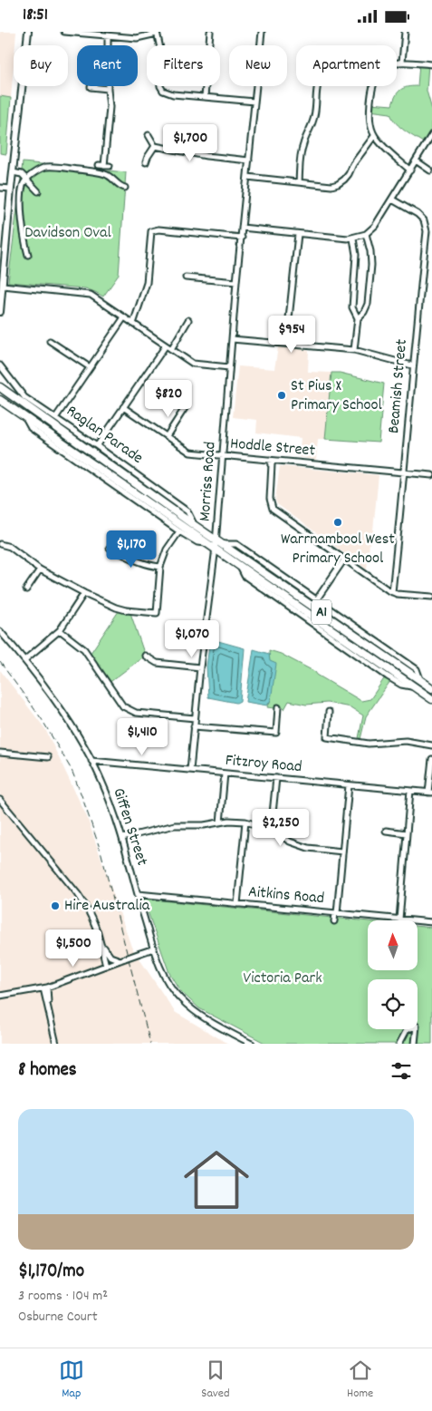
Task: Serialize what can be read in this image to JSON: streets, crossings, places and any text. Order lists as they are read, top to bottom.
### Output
{
  "streets": {
    "highway": ["Raglan Parade", "A1"],
    "street": [
      "Beamish Street",
      "Hoddle Street",
      "Morriss Road",
      "Fitzroy Road",
      "Giffen Street",
      "Aitkins Road"
    ]
  },
  "crossings": [
    ["Beamish Street", "Hoddle Street"],
    ["Raglan Parade", "Morriss Road"],
    ["Hoddle Street", "Morriss Road"],
    ["Morriss Road", "Fitzroy Road"],
    ["Fitzroy Road", "Giffen Street"],
    ["Giffen Street", "Aitkins Road"]
  ],
  "parks": ["Davidson Oval", "Victoria Park"],
  "places": ["St Pius X Primary School", "Warrnambool West Primary School", "Hire Australia"],
  "north": "top",
  "page": {
    "status": "18:51",
    "chip": [
      "Buy",
      "Rent",
      "Filters",
      "New",
      "Apartment"
    ],
    "price": [
      "$1,700",
      "$954",
      "$820",
      "$1,170",
      "$1,070",
      "$1,410",
      "$2,250",
      "$1,500"
    ],
    "heading": "8 homes",
    "list": [
      {
        "name": "$1,170/mo",
        "note": "3 rooms · 104 m² · Osburne Court"
      }
    ],
    "tabs": ["Map", "Saved", "Home"]
  }
}
